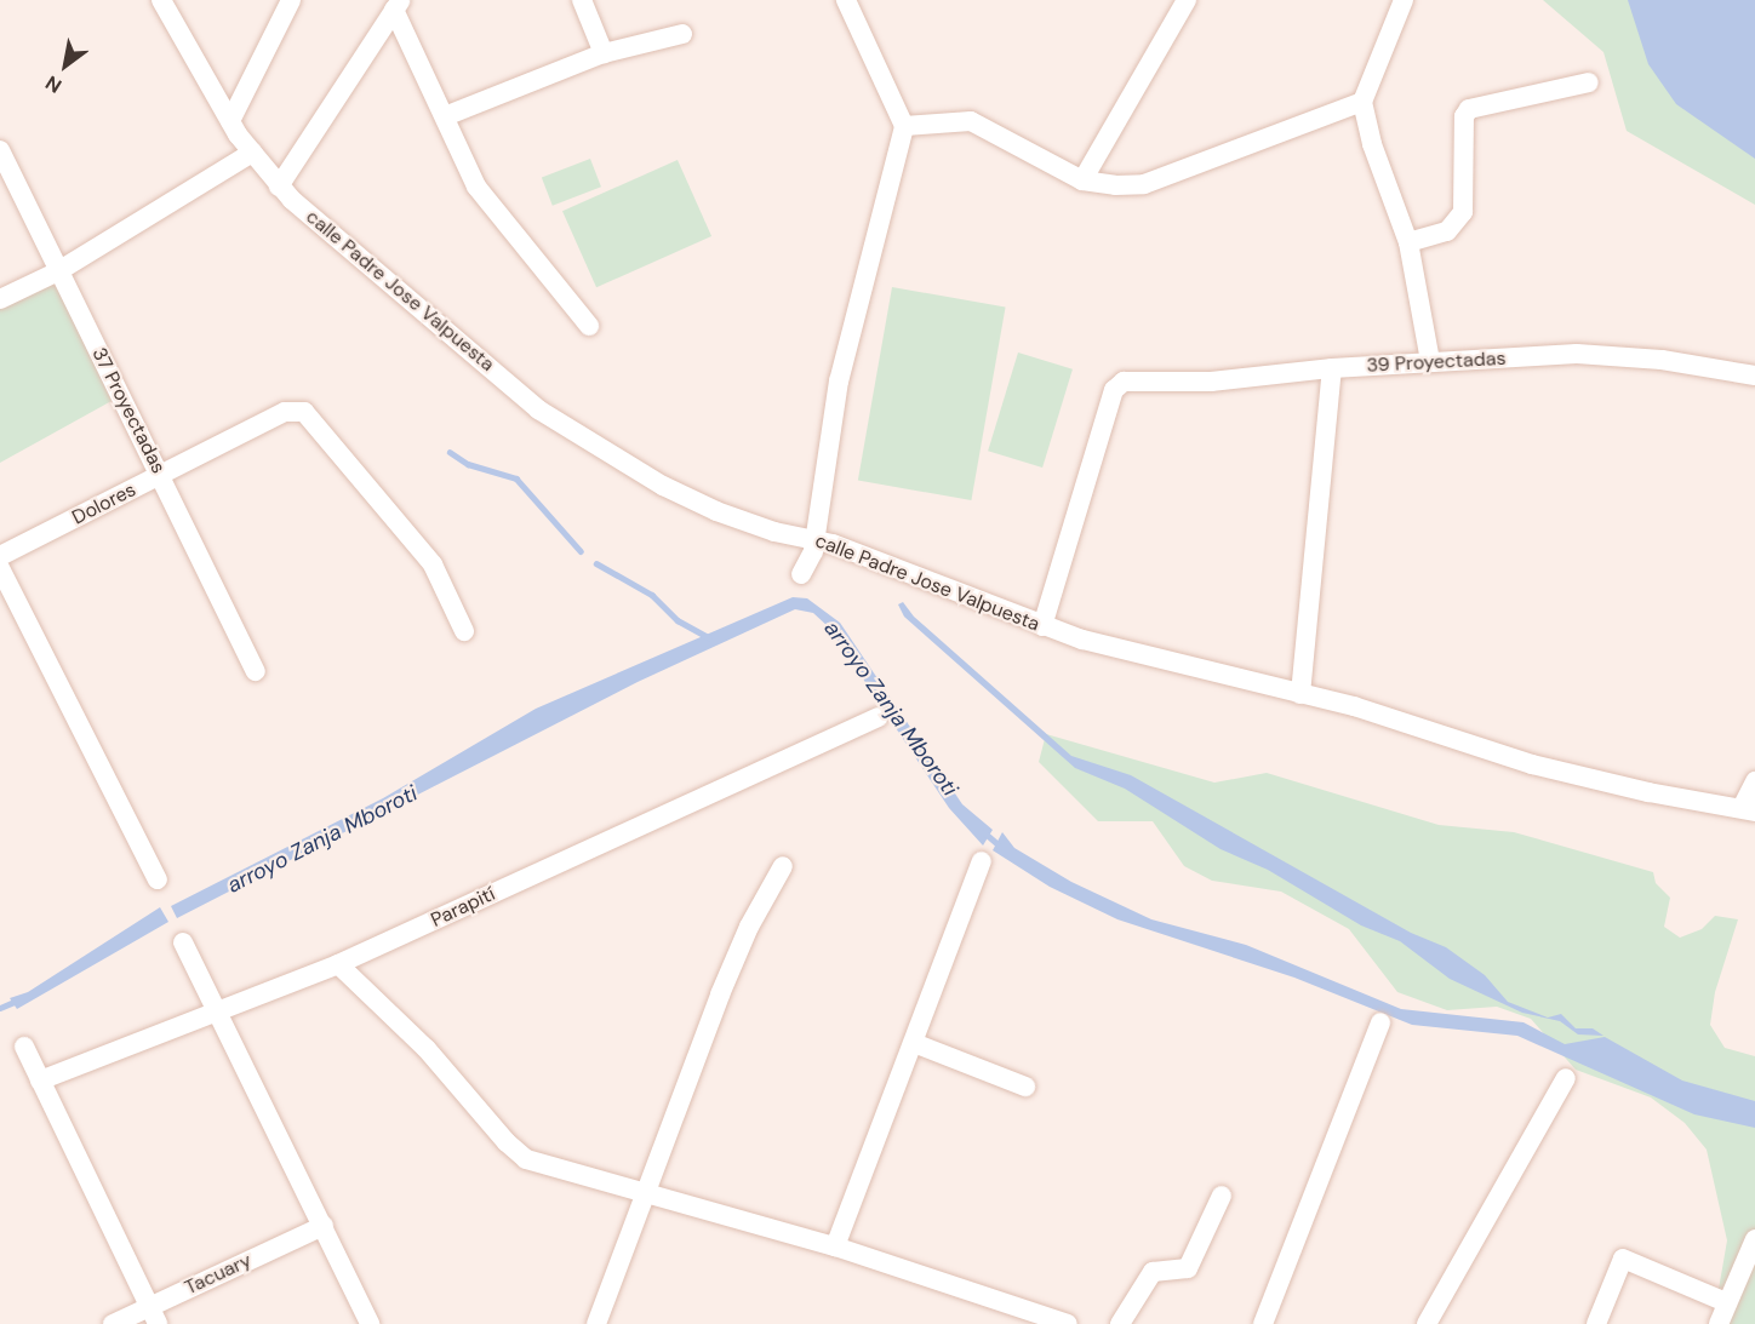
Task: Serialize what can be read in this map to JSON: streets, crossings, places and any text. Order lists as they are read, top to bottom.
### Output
{
  "streets": {
    "street": [
      "calle Padre Jose Valpuesta",
      "39 Proyectadas",
      "37 Proyectadas",
      "Dolores",
      "Parapití",
      "Tacuary"
    ]
  },
  "crossings": [
    ["calle Padre Jose Valpuesta", "39 Proyectadas"],
    ["37 Proyectadas", "Dolores"]
  ],
  "water": ["arroyo Zanja Mboroti"],
  "north": "bottom left"
}
